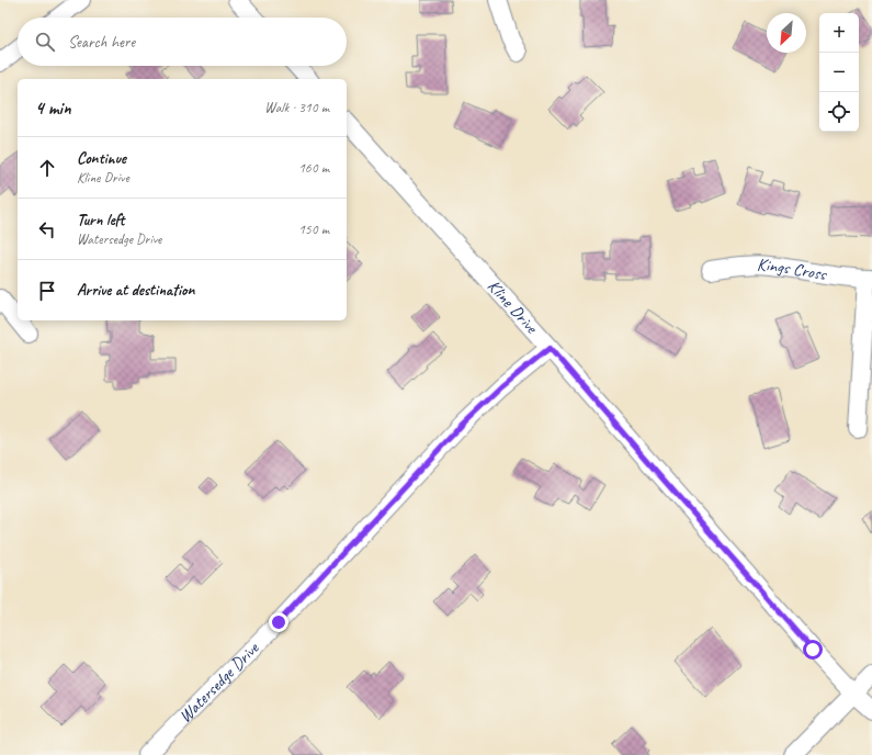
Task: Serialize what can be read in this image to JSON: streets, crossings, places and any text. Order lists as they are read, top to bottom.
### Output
{
  "streets": {
    "street": ["Kings Cross", "Kline Drive", "Watersedge Drive"]
  },
  "crossings": [
    ["Kline Drive", "Watersedge Drive"]
  ],
  "north": "bottom left",
  "page": {
    "map_buttons": ["+", "−"],
    "search": "Search here",
    "heading": ["4 min", "Walk · 310 m"],
    "list": [
      ["Continue", "Kline Drive", "160 m"],
      ["Turn left", "Watersedge Drive", "150 m"],
      "Arrive at destination"
    ]
  }
}
